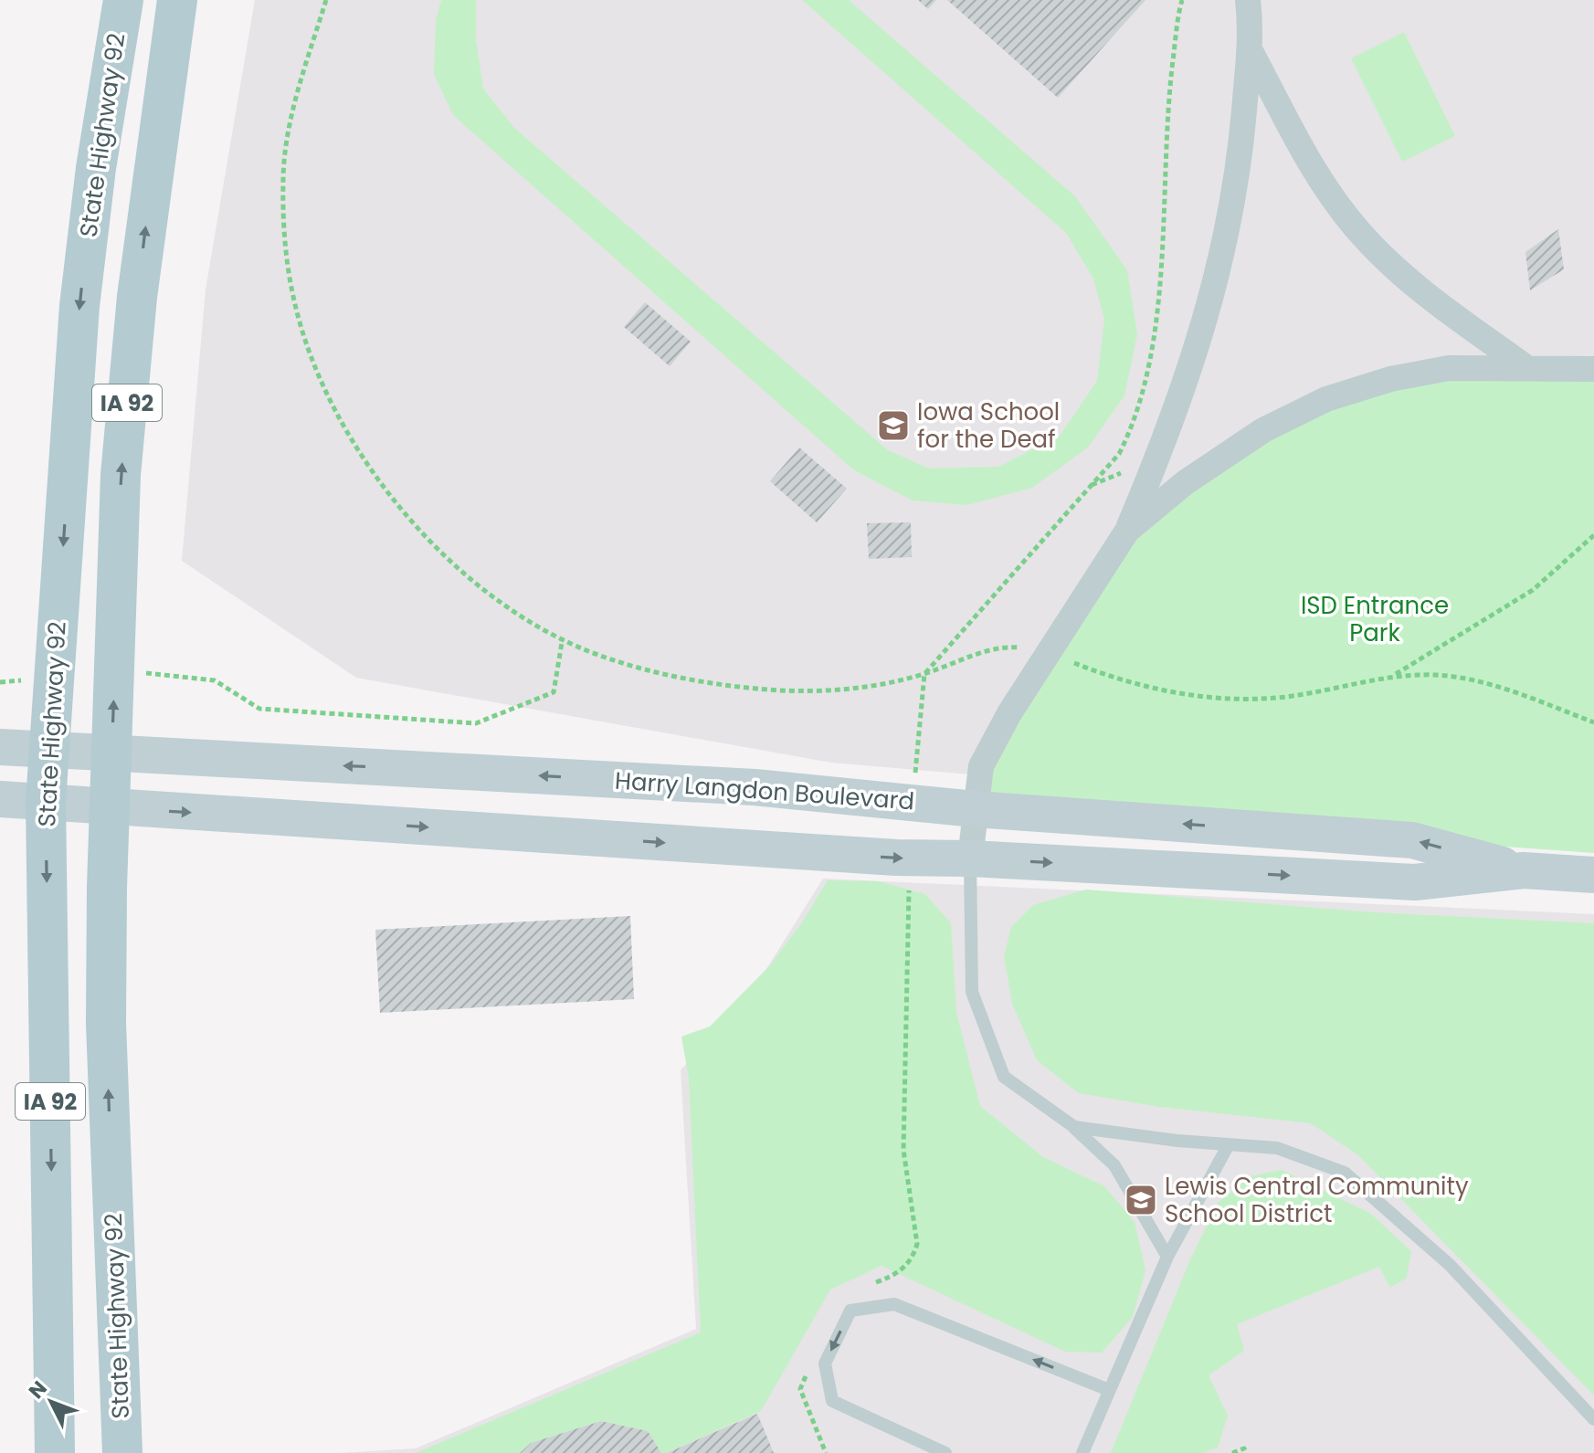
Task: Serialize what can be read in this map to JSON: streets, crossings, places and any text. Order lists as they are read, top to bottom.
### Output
{
  "streets": {
    "main road": ["State Highway 92", "IA 92", "Harry Langdon Boulevard"]
  },
  "crossings": [
    ["State Highway 92", "Harry Langdon Boulevard"]
  ],
  "parks": ["ISD Entrance Park"],
  "places": {
    "school or university": ["Iowa School for the Deaf", "Lewis Central Community School District"]
  },
  "north": "top left"
}
